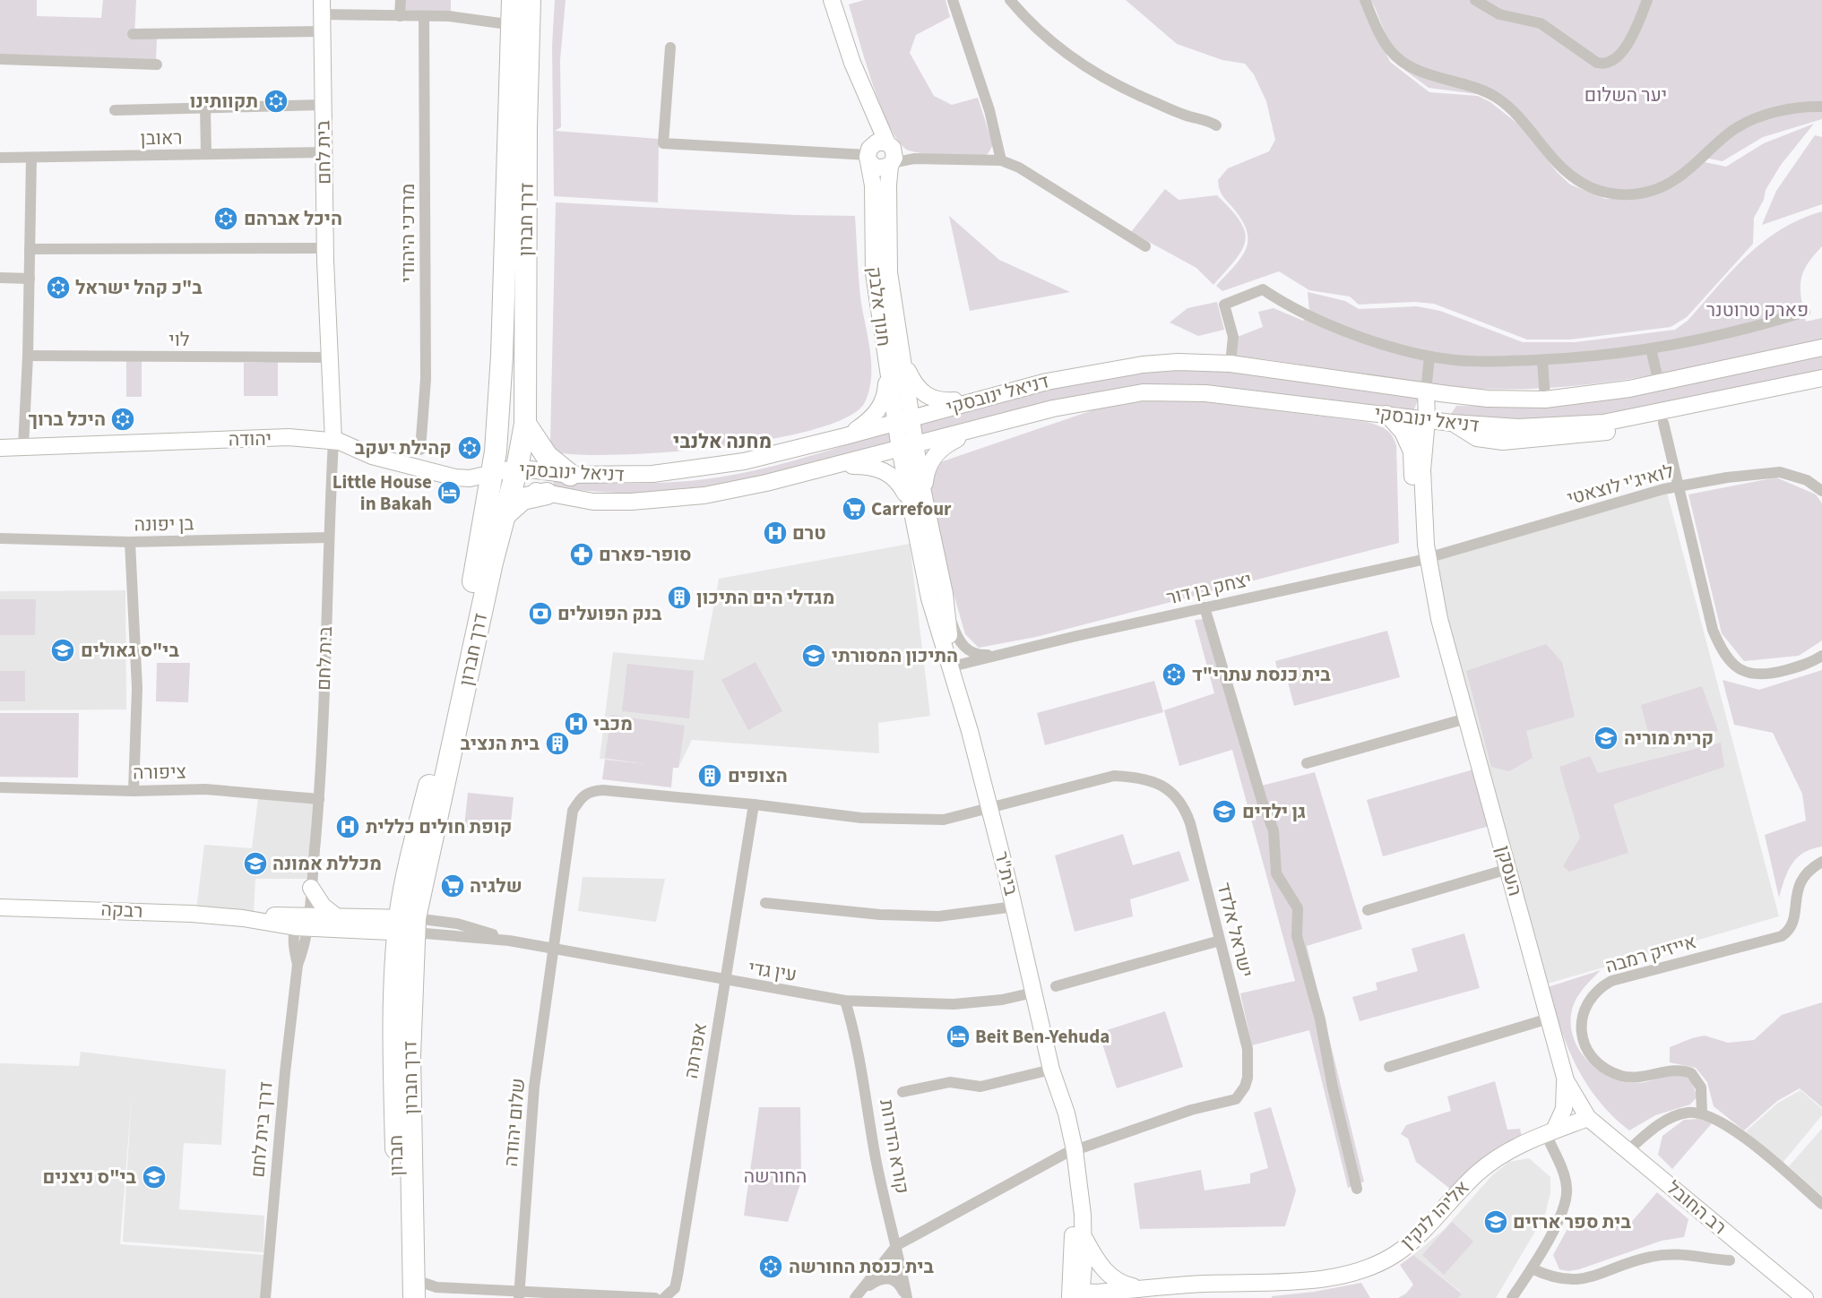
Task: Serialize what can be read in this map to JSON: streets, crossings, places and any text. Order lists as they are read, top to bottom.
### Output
{
  "streets": {
    "highway": ["דרך חברון", "חברון"],
    "street": [
      "ראובן",
      "בית לחם",
      "מרדכי היהודי",
      "חנוך אלבק",
      "לוי",
      "דניאל ינובסקי",
      "יהודה",
      "לואיג'י לוצאטי",
      "בן יפונה",
      "יצחק בן דור",
      "ציפורה",
      "העסקן",
      "בית\"ר",
      "רבקה",
      "ישראל אלדד",
      "אייזיק רמבה",
      "עין גדי",
      "אפרתה",
      "שלום יהודה",
      "דרך בית לחם",
      "קורא הדורות",
      "רב החובל",
      "אליהו לנקין"
    ]
  },
  "crossings": [
    ["ראובן", "בית לחם"],
    ["בית לחם", "לוי"],
    ["בית לחם", "יהודה"],
    ["בית לחם", "בן יפונה"],
    ["בית לחם", "ציפורה"],
    ["בית לחם", "רבקה"],
    ["בית לחם", "דרך בית לחם"],
    ["דרך חברון", "דניאל ינובסקי"],
    ["דרך חברון", "יהודה"],
    ["דרך חברון", "רבקה"],
    ["דרך חברון", "עין גדי"],
    ["דרך חברון", "חברון"],
    ["חנוך אלבק", "דניאל ינובסקי"],
    ["חנוך אלבק", "בית\"ר"],
    ["דניאל ינובסקי", "יהודה"],
    ["דניאל ינובסקי", "העסקן"],
    ["דניאל ינובסקי", "בית\"ר"],
    ["לואיג'י לוצאטי", "יצחק בן דור"],
    ["לואיג'י לוצאטי", "העסקן"],
    ["יצחק בן דור", "העסקן"],
    ["יצחק בן דור", "בית\"ר"],
    ["העסקן", "רב החובל"],
    ["העסקן", "אליהו לנקין"],
    ["בית\"ר", "ישראל אלדד"],
    ["בית\"ר", "עין גדי"],
    ["בית\"ר", "אליהו לנקין"],
    ["רבקה", "עין גדי"],
    ["רבקה", "דרך בית לחם"],
    ["רבקה", "חברון"],
    ["ישראל אלדד", "אפרתה"],
    ["ישראל אלדד", "שלום יהודה"],
    ["ישראל אלדד", "קורא הדורות"],
    ["עין גדי", "אפרתה"],
    ["עין גדי", "שלום יהודה"],
    ["עין גדי", "קורא הדורות"],
    ["עין גדי", "חברון"],
    ["רב החובל", "אליהו לנקין"]
  ],
  "districts": ["מחנה אלנבי"],
  "parks": ["יער השלום", "פארק טרוטנר", "החורשה"],
  "places": {
    "synagogue": [
      "תקוותינו",
      "היכל אברהם",
      "ב\"כ קהל ישראל",
      "היכל ברוך",
      "קהילת יעקב",
      "בית כנסת עתרי\"ד",
      "בית כנסת החורשה"
    ],
    "hotel": ["Little House in Bakah", "Beit Ben-Yehuda"],
    "supermarket": ["Carrefour", "שלגיה"],
    "hospital": ["טרם", "מכבי", "קופת חולים כללית"],
    "pharmacy": ["סופר-פארם"],
    "building": ["מגדלי הים התיכון", "בית הנציב", "הצופים"],
    "bank": ["בנק הפועלים"],
    "school or university": [
      "בי\"ס גאולים",
      "התיכון המסורתי",
      "קרית מוריה",
      "גן ילדים",
      "מכללת אמונה",
      "בי\"ס ניצנים",
      "בית ספר ארזים"
    ]
  }
}
